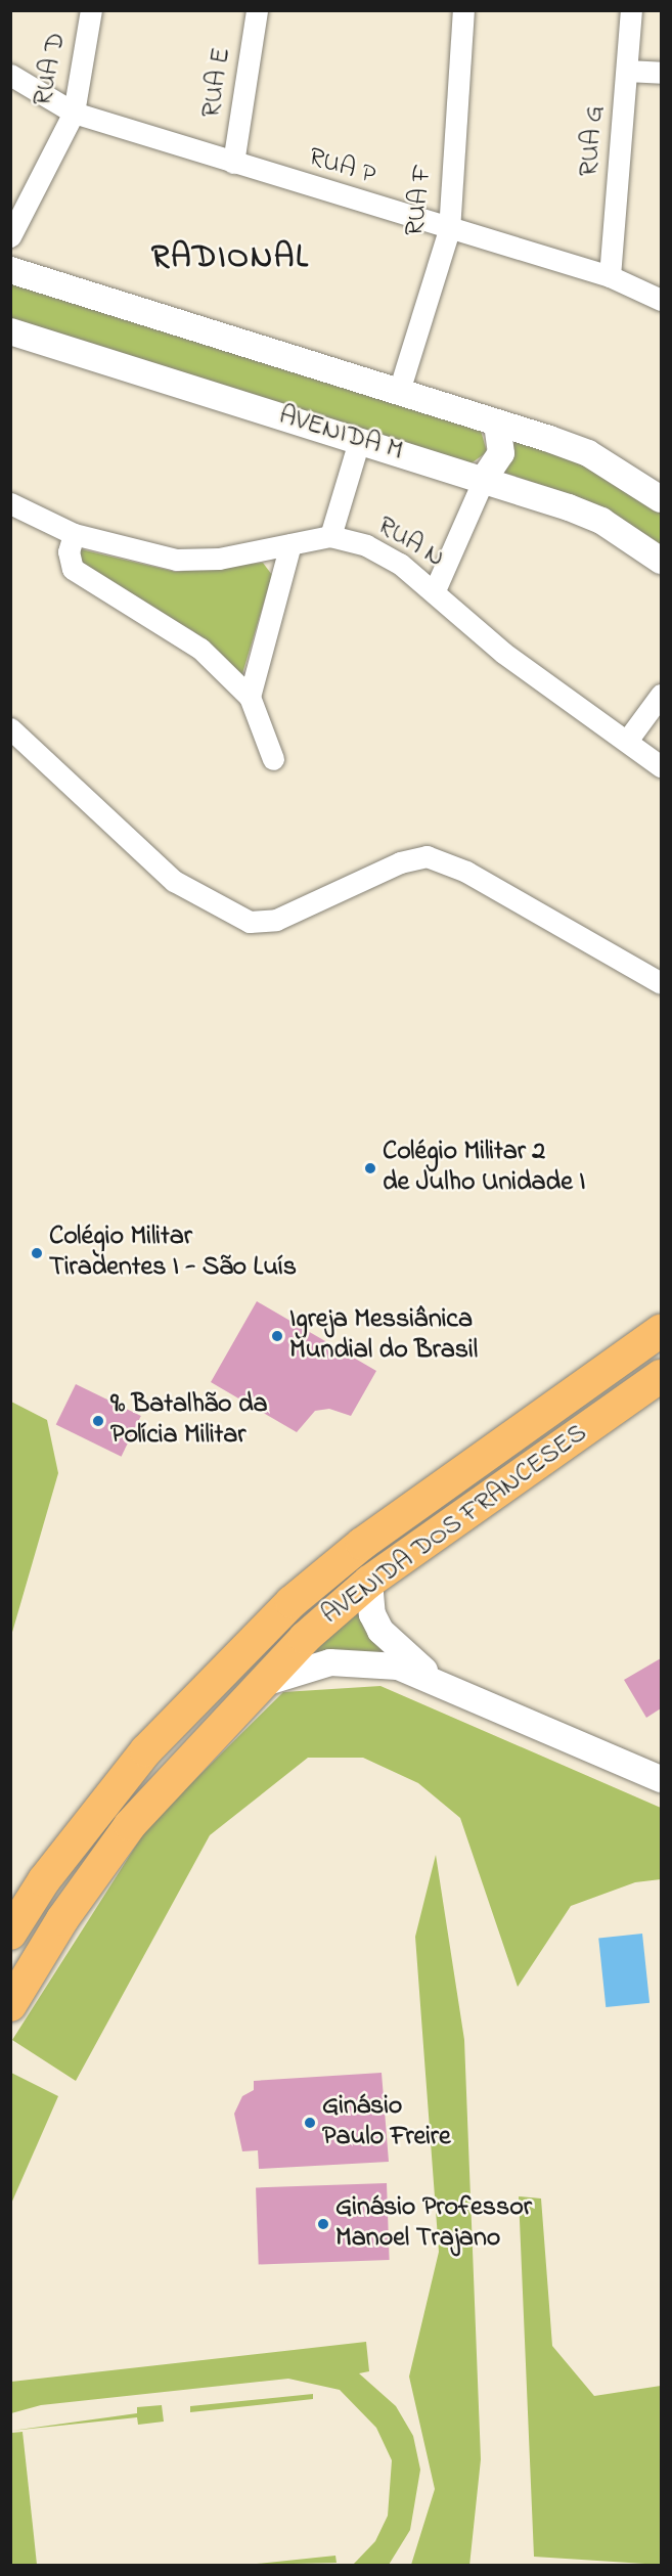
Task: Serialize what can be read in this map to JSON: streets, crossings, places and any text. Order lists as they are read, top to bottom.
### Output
{
  "streets": {
    "main road": ["AVENIDA DOS FRANCESES"],
    "street": [
      "RUA D",
      "RUA E",
      "RUA G",
      "RUA P",
      "RUA F",
      "AVENIDA M",
      "RUA N"
    ]
  },
  "crossings": [
    ["RUA D", "RUA P"],
    ["RUA E", "RUA P"],
    ["RUA G", "RUA P"],
    ["RUA P", "RUA F"]
  ],
  "districts": ["RADIONAL"],
  "places": [
    "Colégio Militar 2 de Julho Unidade I",
    "Colégio Militar Tiradentes I - São Luís",
    "Igreja Messiânica Mundial do Brasil",
    "9º Batalhão da Polícia Militar",
    "Ginásio Paulo Freire",
    "Ginásio Professor Manoel Trajano"
  ]
}
